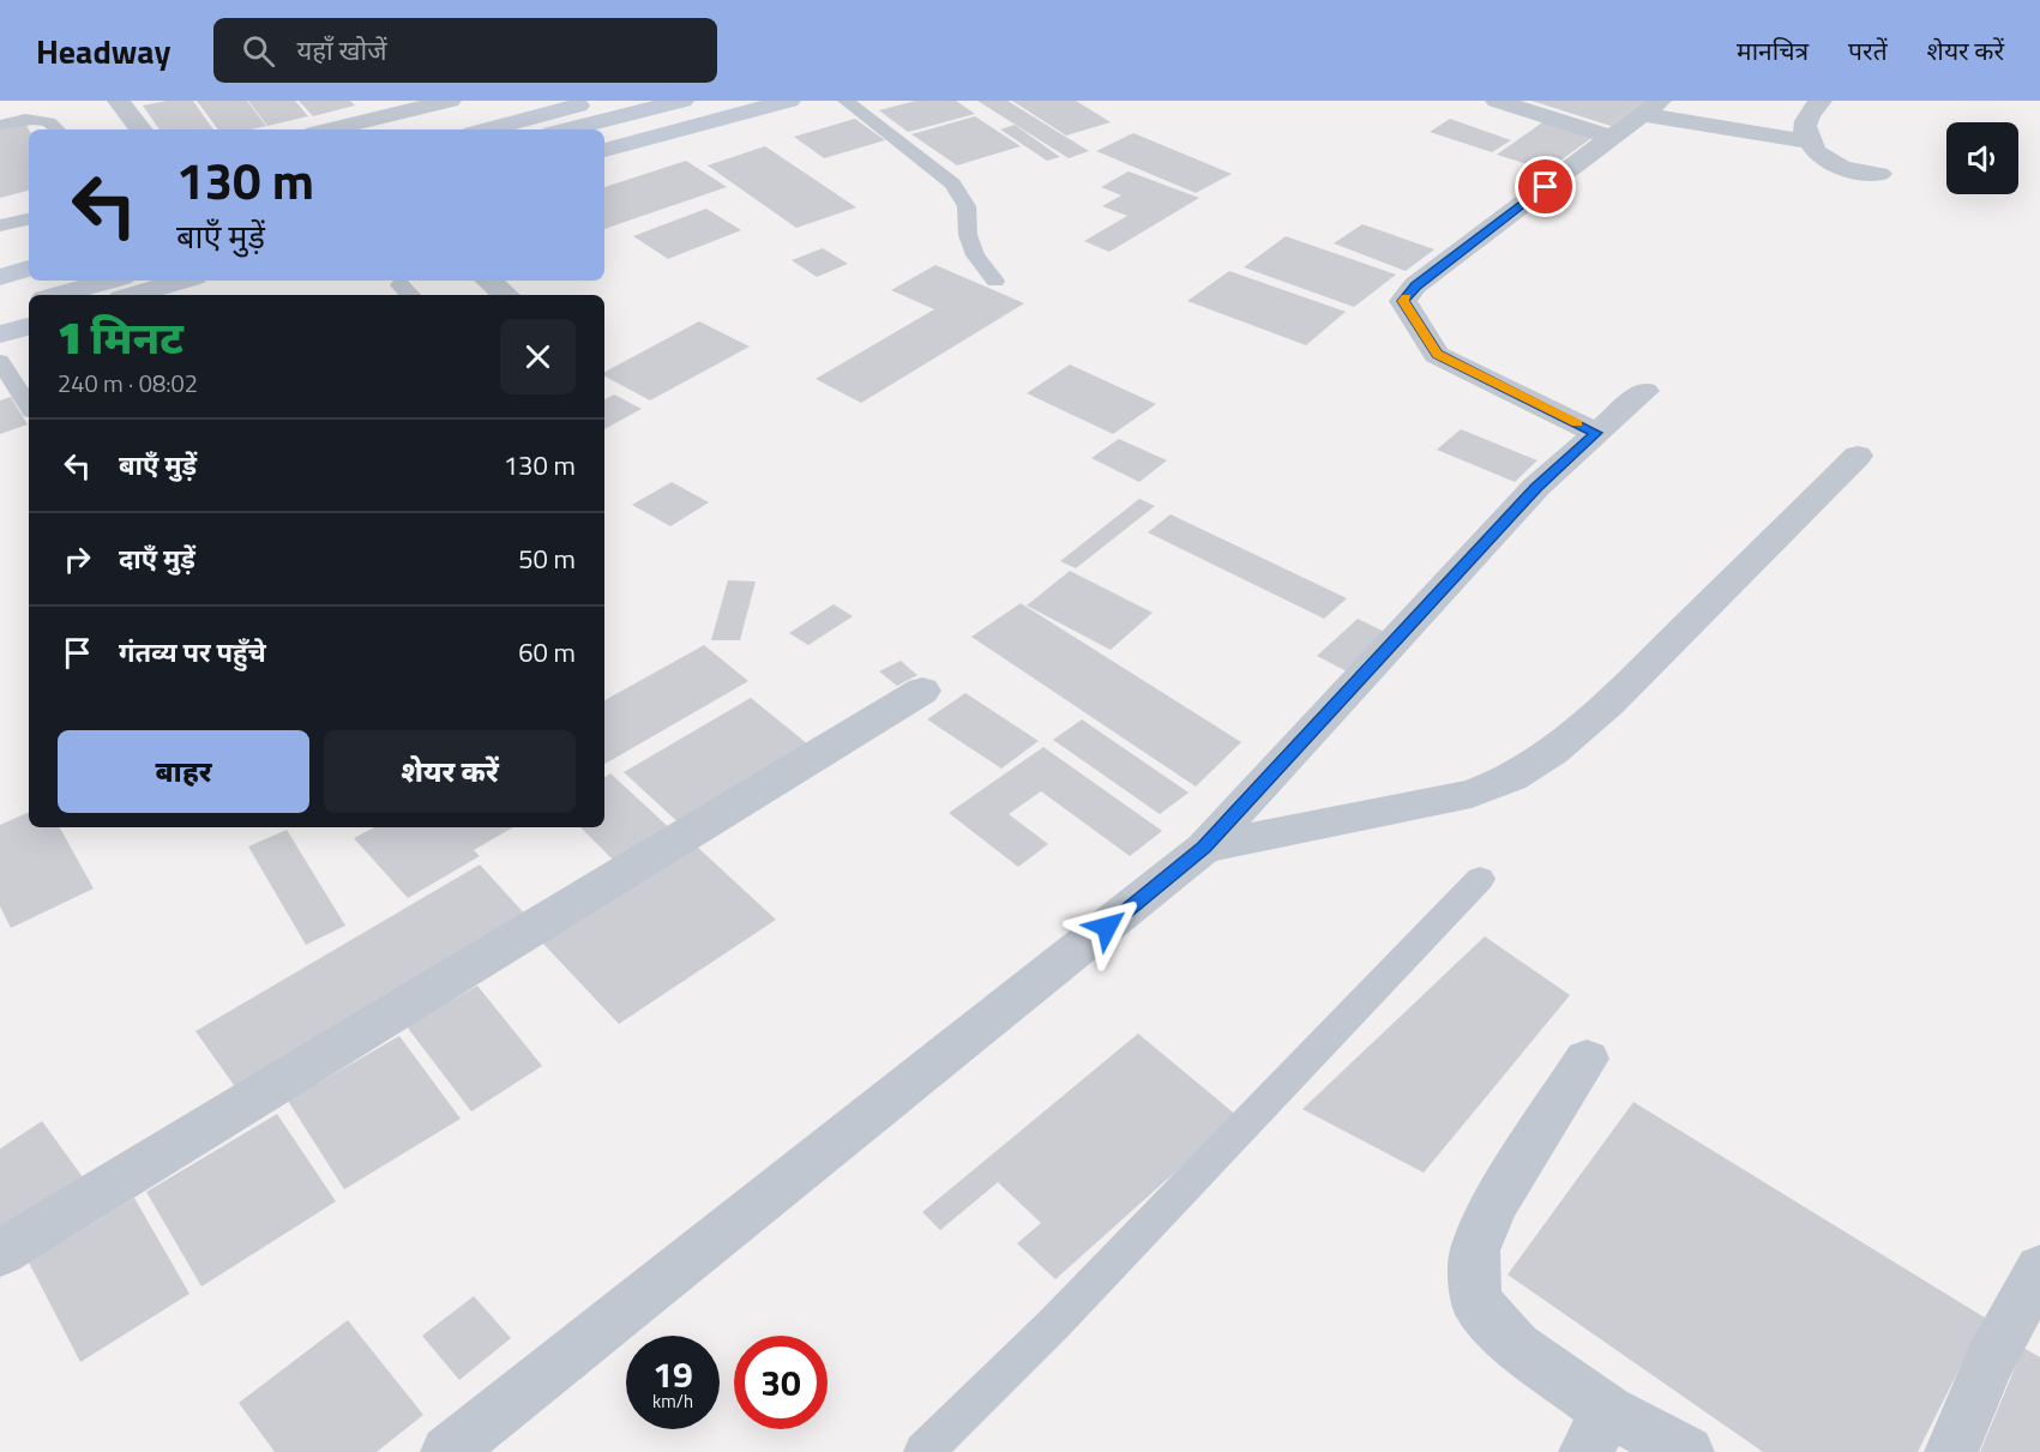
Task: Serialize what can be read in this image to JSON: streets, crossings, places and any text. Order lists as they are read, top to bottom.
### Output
{
  "page": {
    "header": "Headway",
    "search": "यहाँ खोजें",
    "nav": ["मानचित्र", "परतें", "शेयर करें"],
    "turn": ["130 m", "बाएँ मुड़ें"],
    "heading": ["1 मिनट", "240 m · 08:02"],
    "list": [
      {
        "name": "बाएँ मुड़ें",
        "value": "130 m"
      },
      {
        "name": "दाएँ मुड़ें",
        "value": "50 m"
      },
      {
        "name": "गंतव्य पर पहुँचे",
        "value": "60 m"
      }
    ],
    "buttons": ["बाहर", "शेयर करें"],
    "speed": "19 km/h",
    "limit": "30"
  }
}
